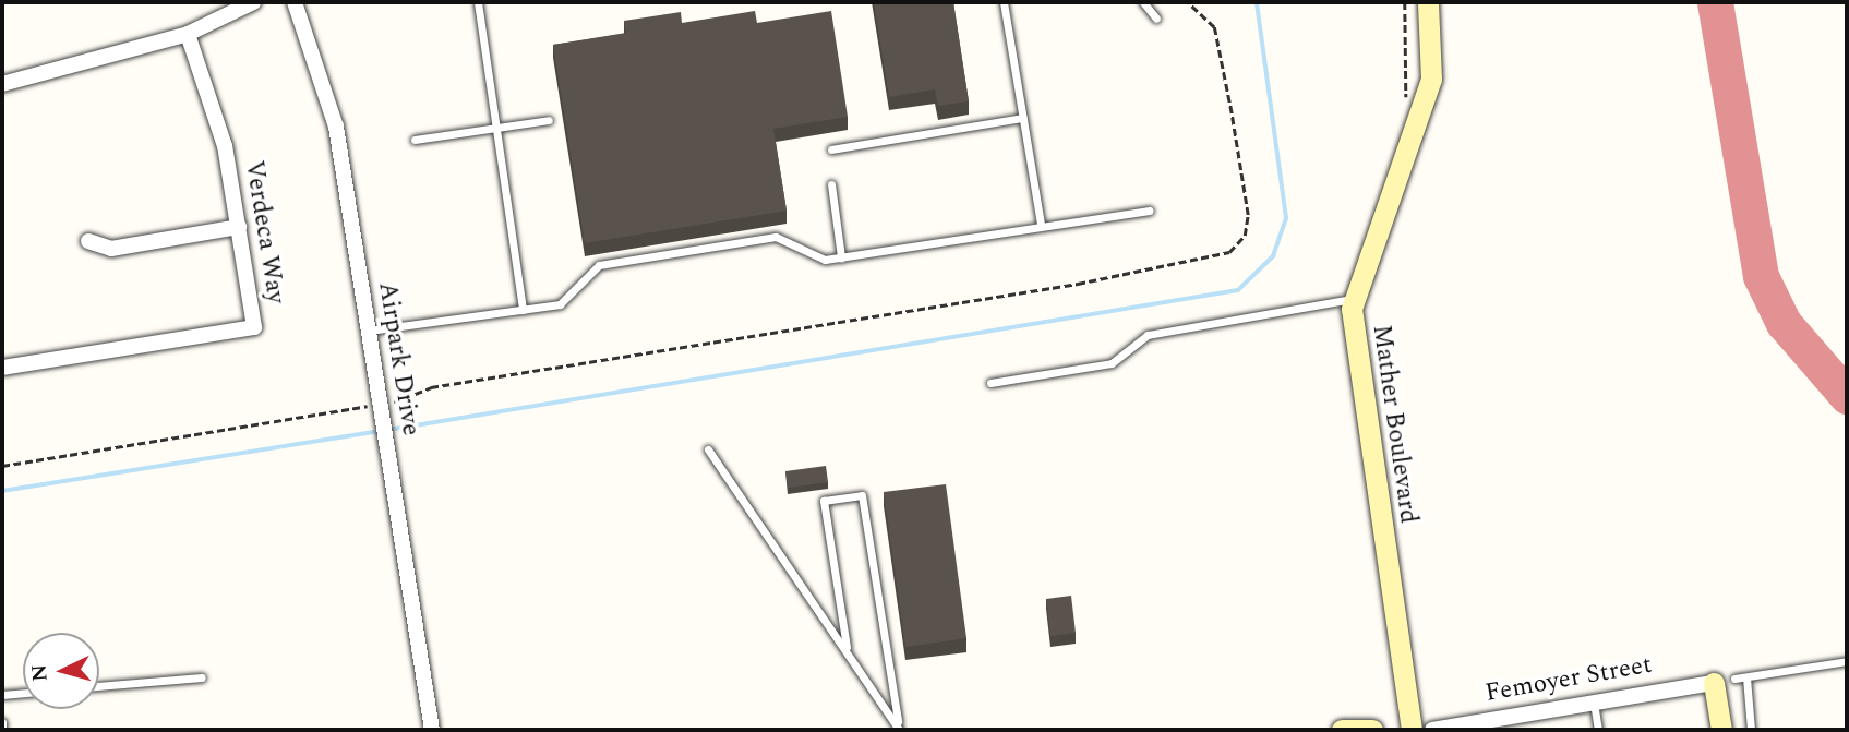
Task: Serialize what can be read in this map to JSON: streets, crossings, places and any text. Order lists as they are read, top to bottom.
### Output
{
  "streets": {
    "street": [
      "Verdeca Way",
      "Airpark Drive",
      "Mather Boulevard",
      "Femoyer Street"
    ]
  },
  "north": "left"
}
